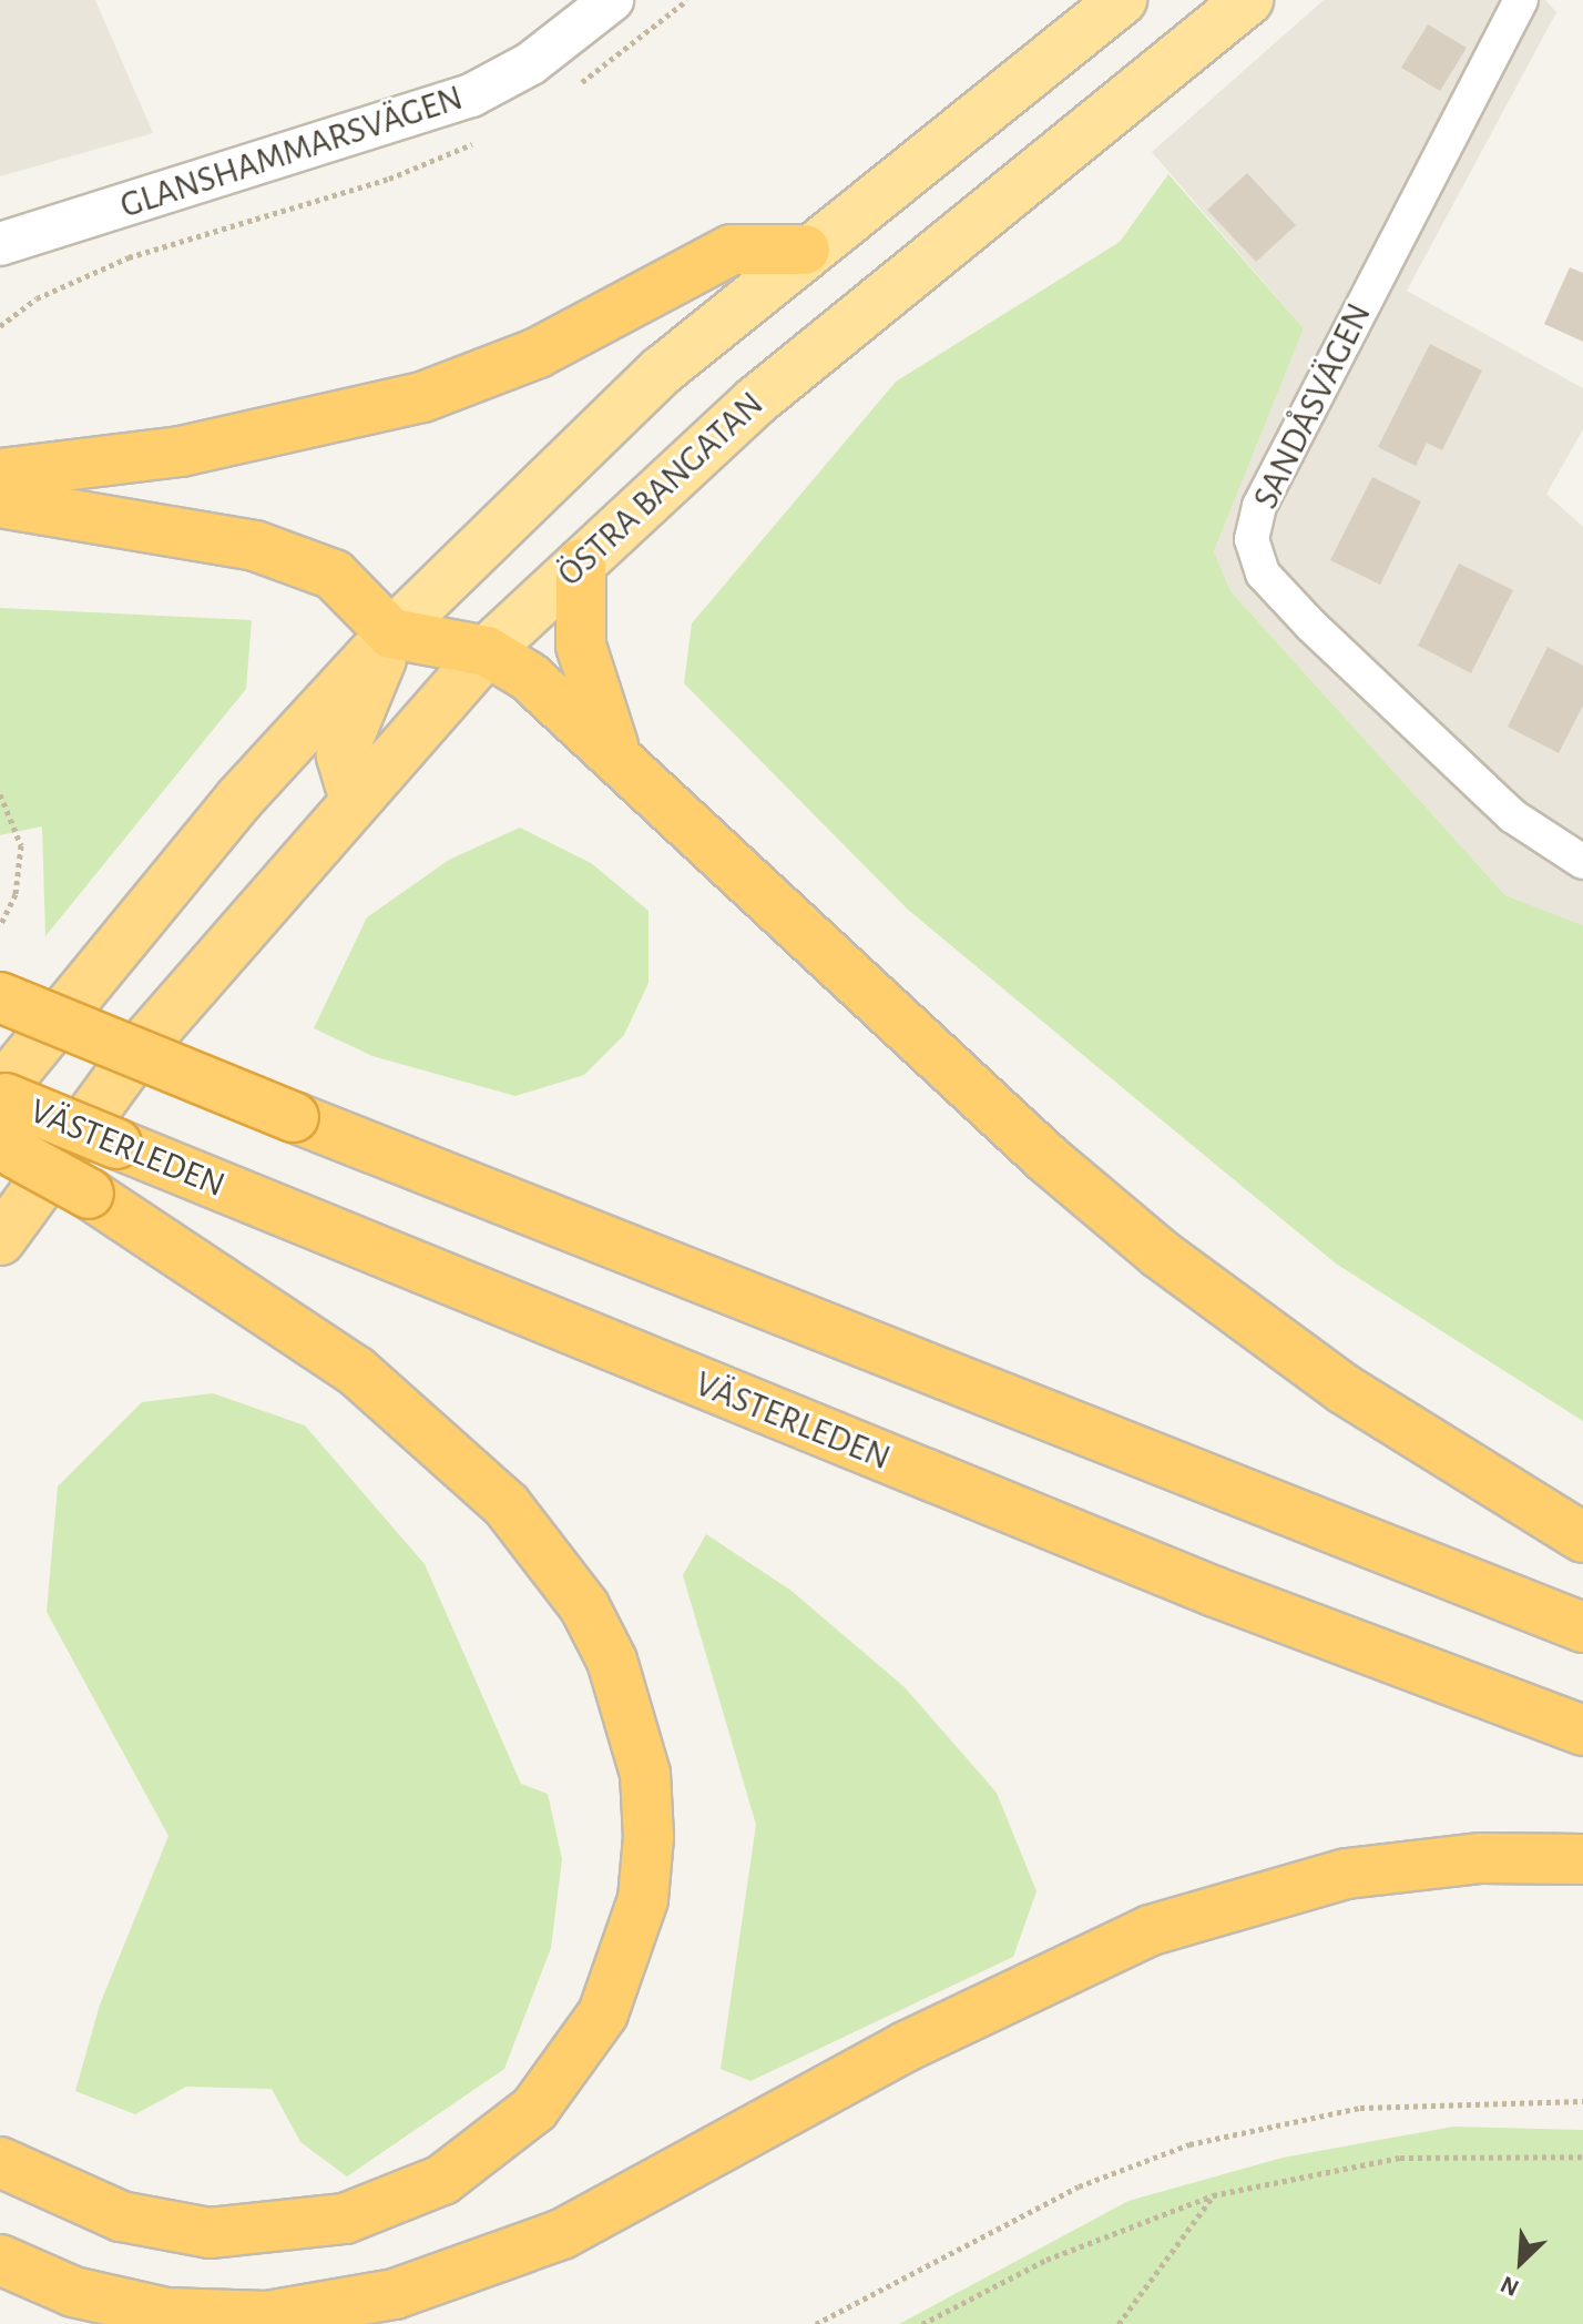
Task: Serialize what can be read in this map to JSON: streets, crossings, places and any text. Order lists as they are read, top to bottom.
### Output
{
  "streets": {
    "highway": ["ÖSTRA BANGATAN", "VÄSTERLEDEN"],
    "street": ["GLANSHAMMARSVÄGEN", "SANDÅSVÄGEN"]
  },
  "north": "bottom left"
}
